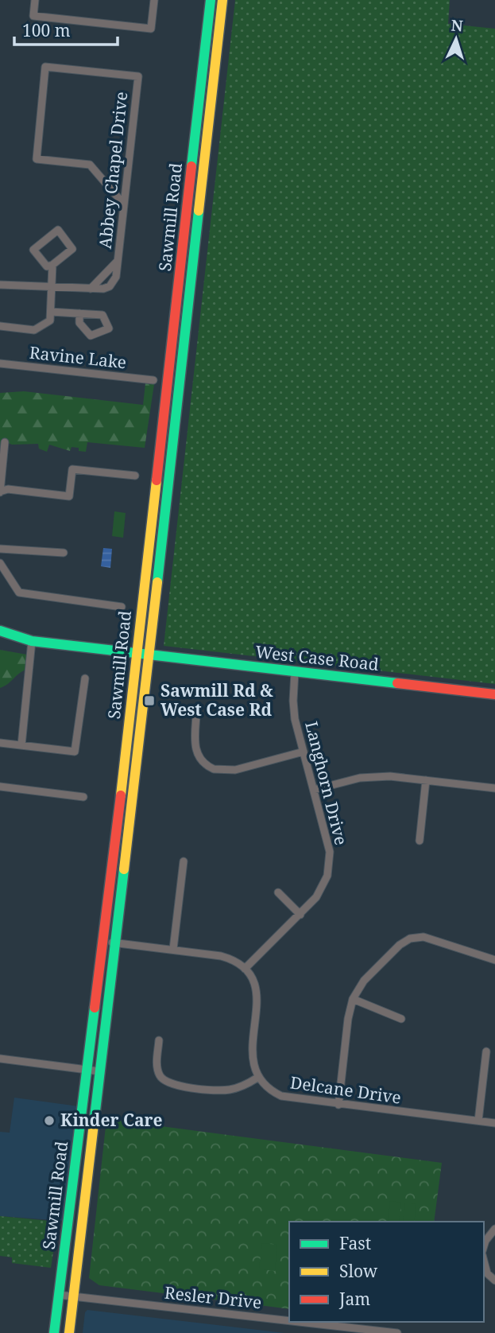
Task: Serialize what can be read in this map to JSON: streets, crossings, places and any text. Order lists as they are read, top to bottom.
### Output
{
  "streets": {
    "main road": ["Sawmill Road", "West Case Road"],
    "street": [
      "Abbey Chapel Drive",
      "Ravine Lake",
      "Langhorn Drive",
      "Delcane Drive",
      "Resler Drive"
    ]
  },
  "crossings": [
    ["Sawmill Road", "West Case Road"],
    ["Sawmill Road", "Resler Drive"],
    ["West Case Road", "Langhorn Drive"]
  ],
  "places": {
    "transit": ["Sawmill Rd & West Case Rd"],
    "other": ["Kinder Care"]
  },
  "legend": ["Fast", "Slow", "Jam"],
  "scale_bar": "100 m",
  "north": "top"
}
